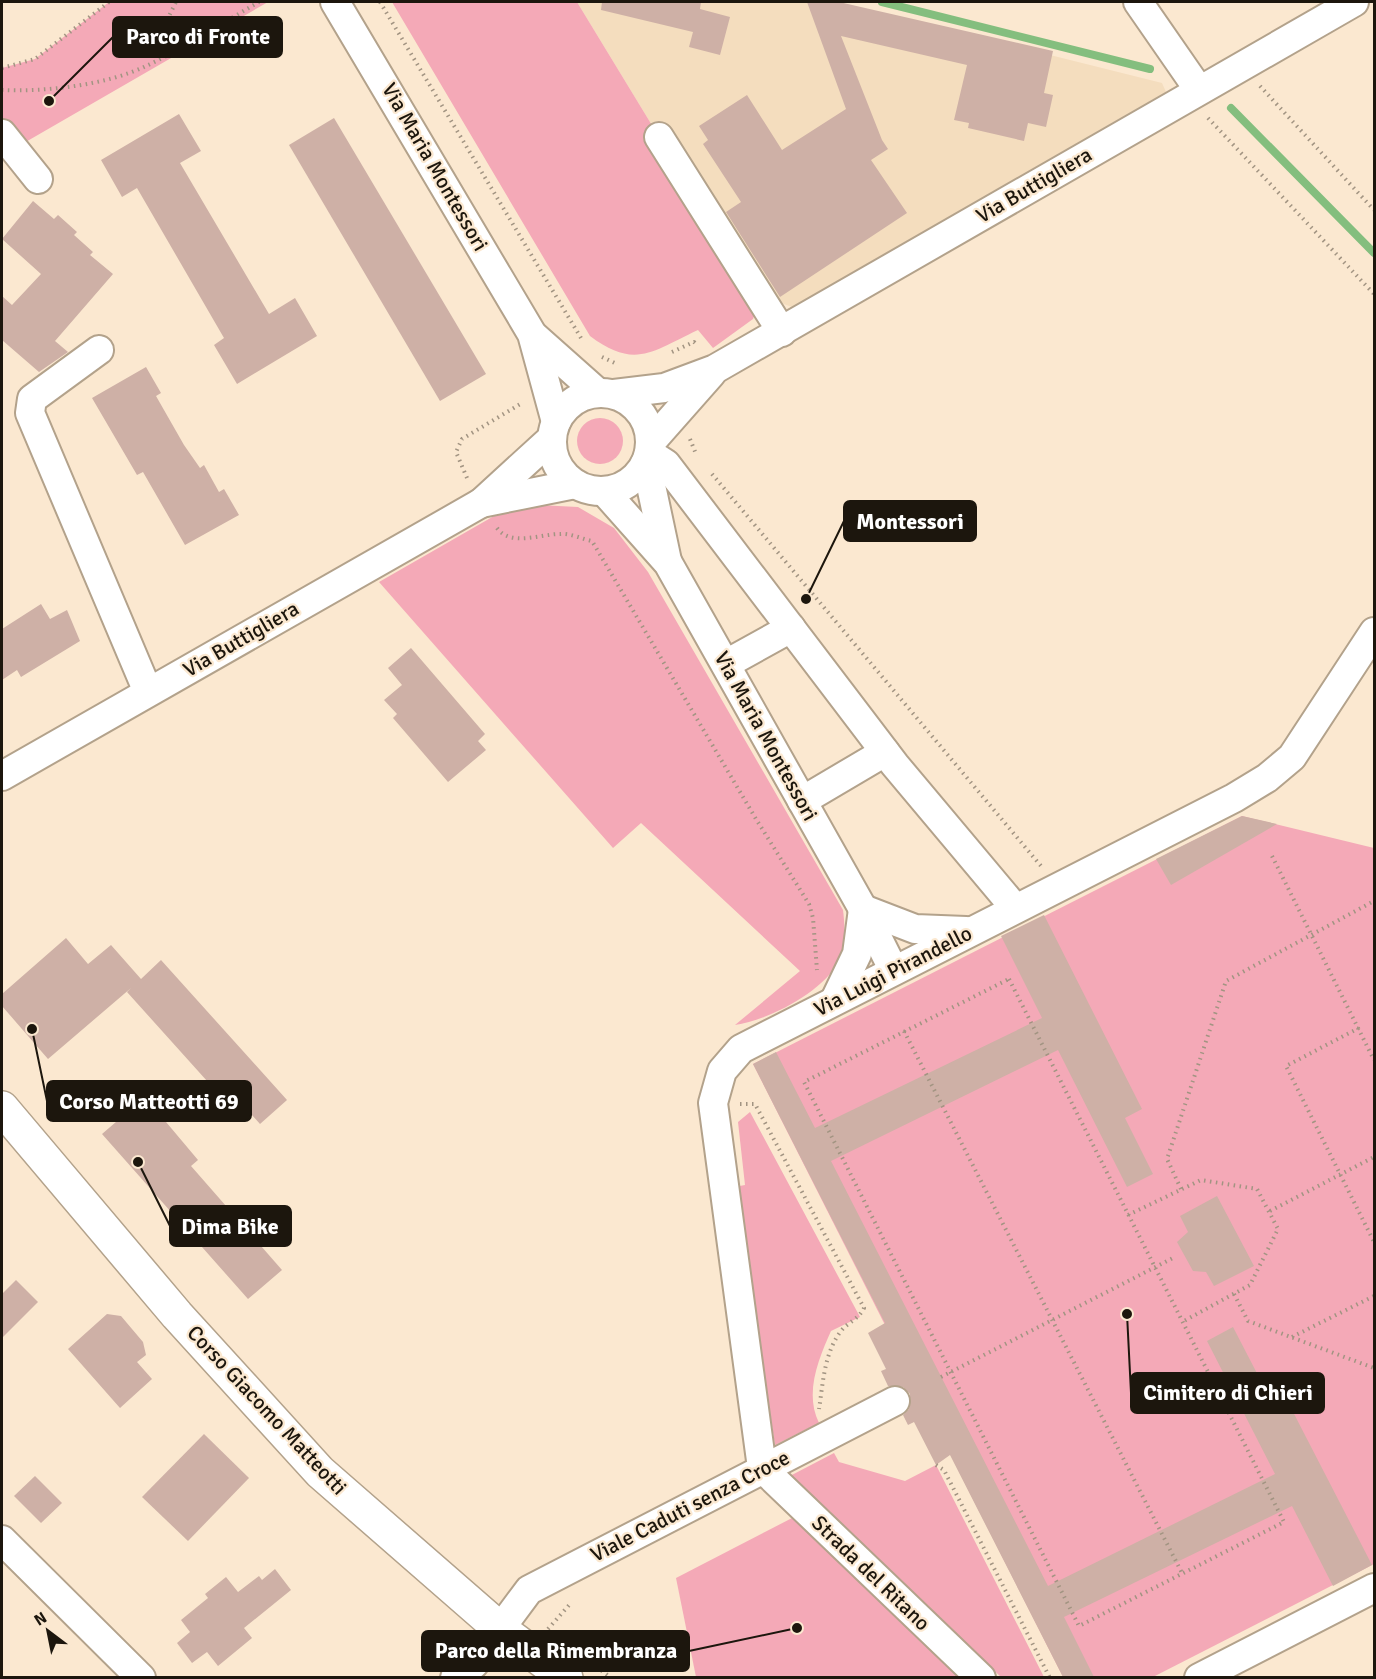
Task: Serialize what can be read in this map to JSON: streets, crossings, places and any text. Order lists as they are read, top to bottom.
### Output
{
  "streets": {
    "main road": ["Corso Giacomo Matteotti"],
    "street": [
      "Via Maria Montessori",
      "Via Buttigliera",
      "Via Luigi Pirandello",
      "Viale Caduti senza Croce",
      "Strada del Ritano"
    ]
  },
  "crossings": [
    ["Via Maria Montessori", "Via Buttigliera"],
    ["Via Maria Montessori", "Via Luigi Pirandello"],
    ["Via Luigi Pirandello", "Viale Caduti senza Croce"],
    ["Via Luigi Pirandello", "Strada del Ritano"],
    ["Corso Giacomo Matteotti", "Viale Caduti senza Croce"],
    ["Viale Caduti senza Croce", "Strada del Ritano"]
  ],
  "places": [
    "Parco di Fronte",
    "Montessori",
    "Corso Matteotti 69",
    "Dima Bike",
    "Cimitero di Chieri",
    "Parco della Rimembranza"
  ],
  "north": "top left"
}
